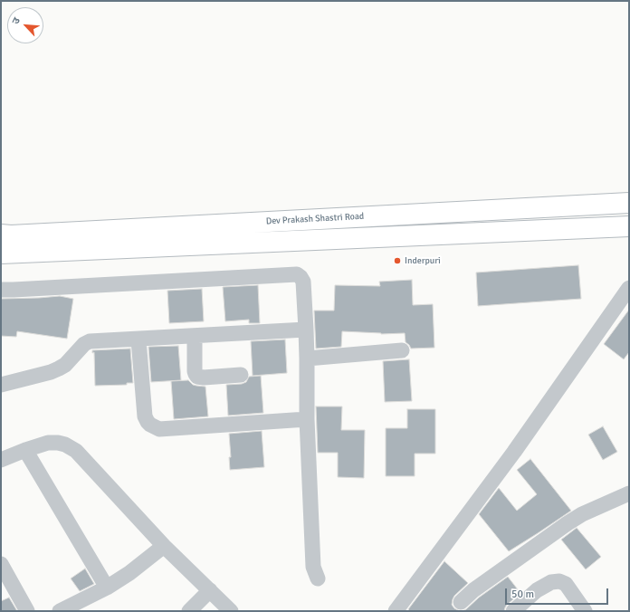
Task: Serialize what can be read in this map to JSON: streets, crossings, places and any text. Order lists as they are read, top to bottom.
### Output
{
  "streets": {
    "street": ["Dev Prakash Shastri Road"]
  },
  "places": ["Inderpuri"],
  "scale_bar": "50 m",
  "north": "top left"
}
